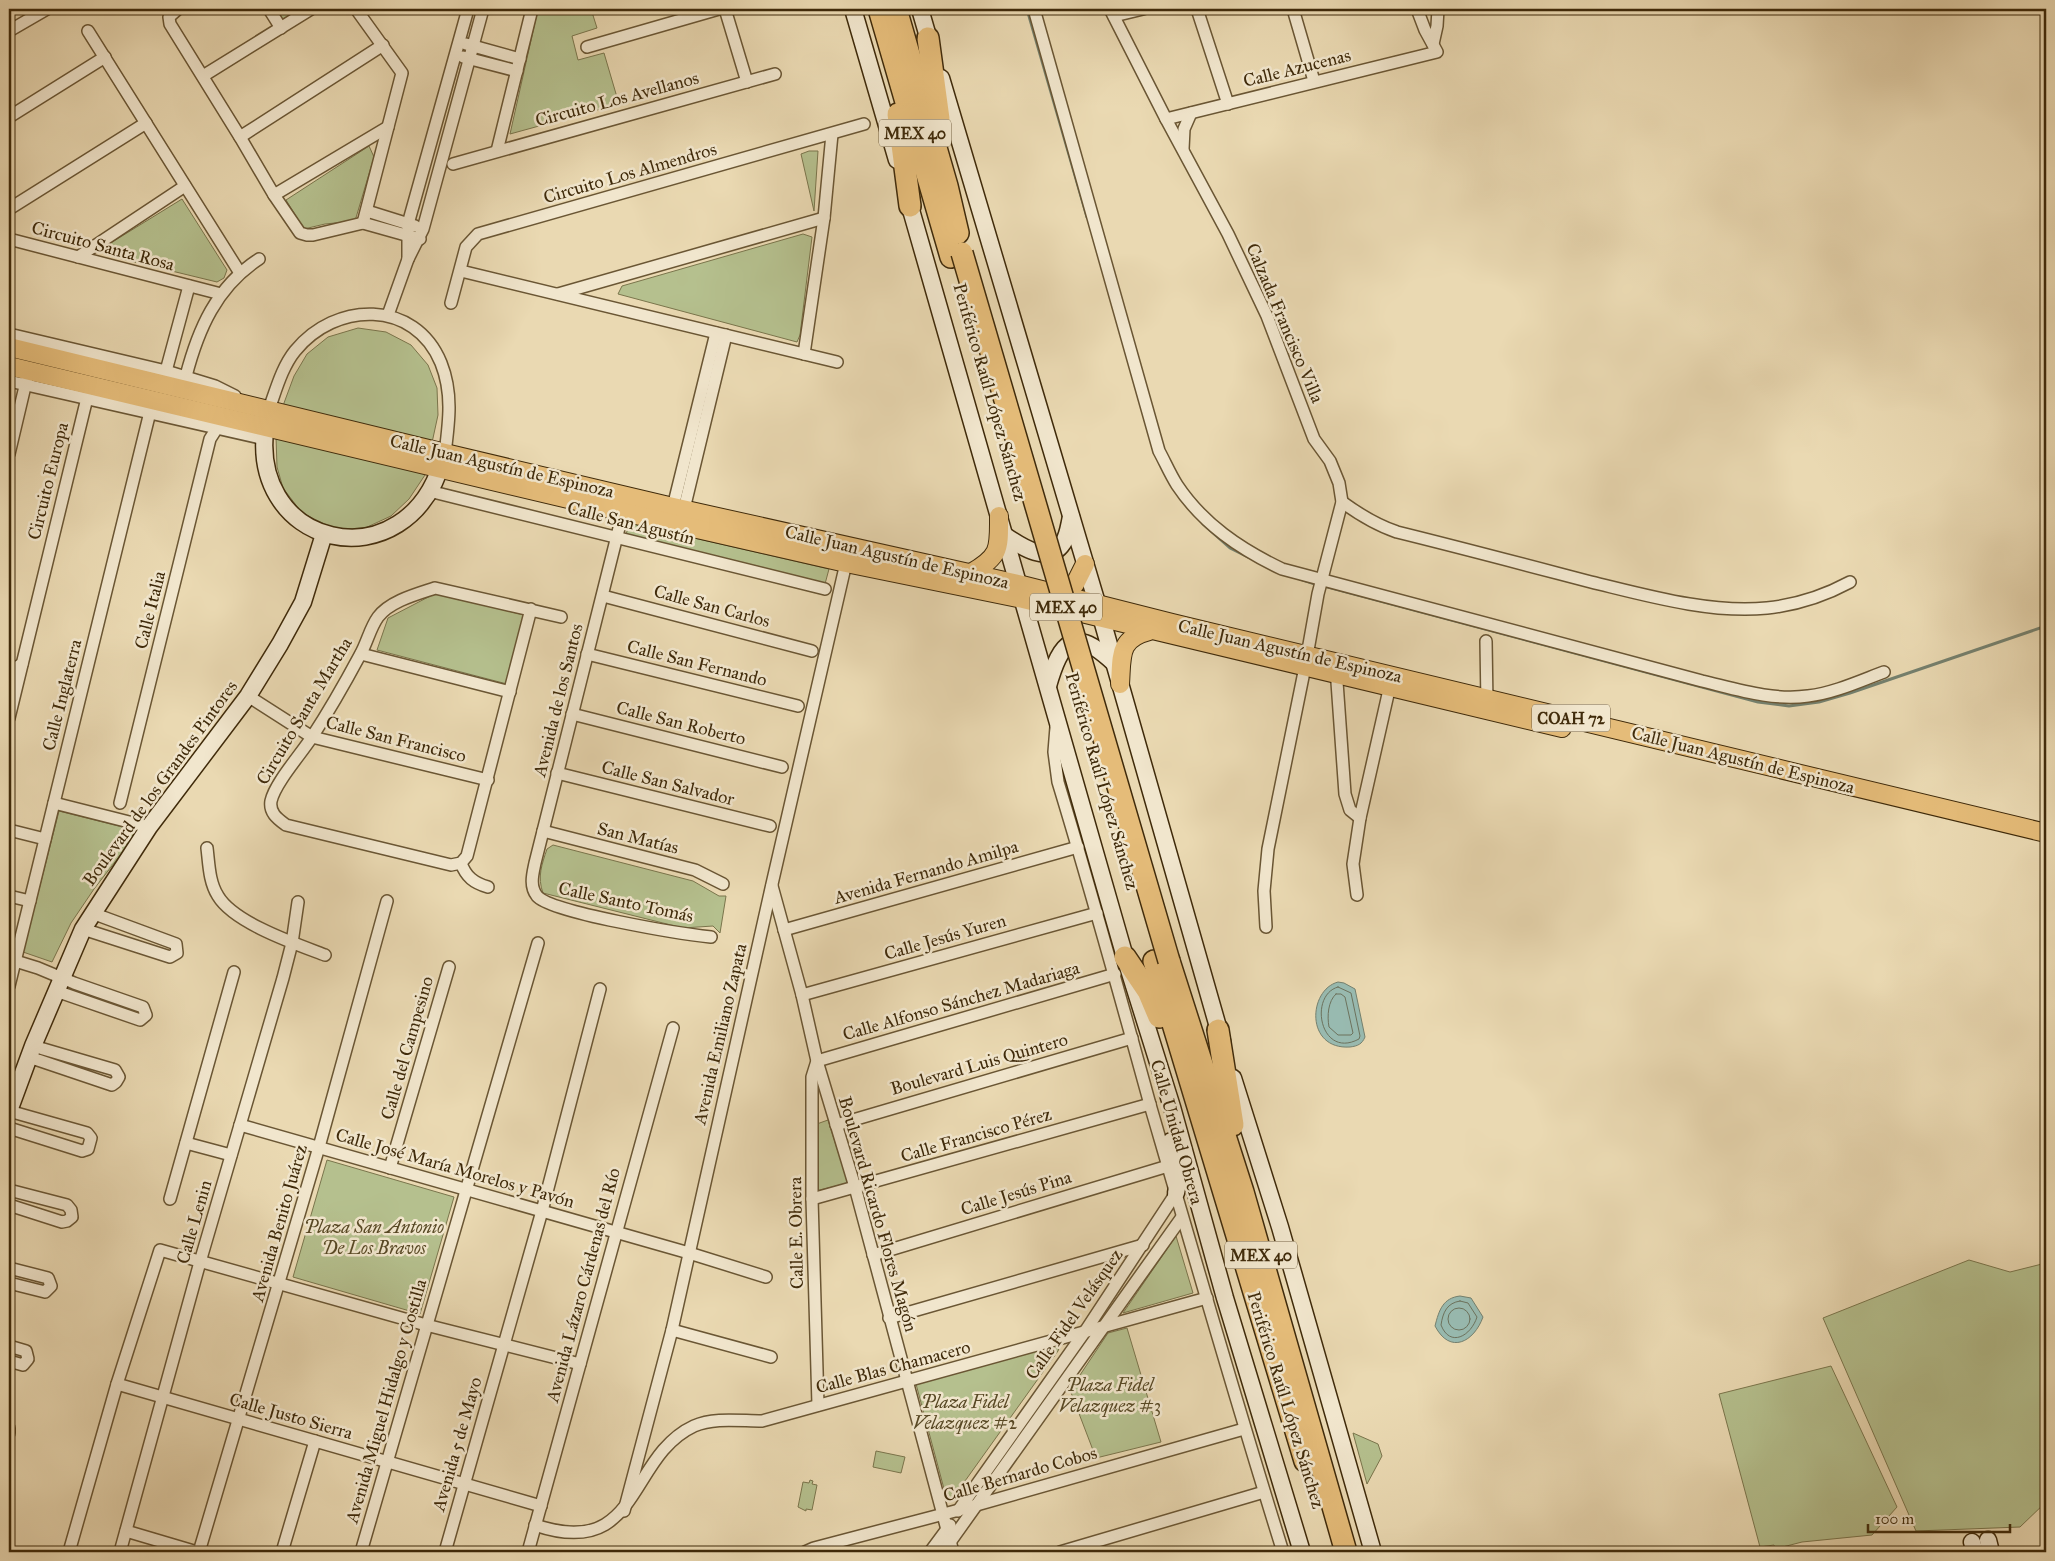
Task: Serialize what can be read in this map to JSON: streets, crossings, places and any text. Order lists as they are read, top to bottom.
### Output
{
  "streets": {
    "highway": ["MEX 40", "Periférico Raúl López Sánchez"],
    "main road": ["Calle Juan Agustín de Espinoza", "COAH 72", "Boulevard de los Grandes Pintores"],
    "street": [
      "Calle Azucenas",
      "Circuito Los Avellanos",
      "Circuito Los Almendros",
      "Circuito Santa Rosa",
      "Calzada Francisco Villa",
      "Circuito Europa",
      "Calle San Agustín",
      "Calle San Carlos",
      "Calle Italia",
      "Calle San Fernando",
      "Calle Inglaterra",
      "Avenida de los Santos",
      "Circuito Santa Martha",
      "Calle San Roberto",
      "Calle San Francisco",
      "Calle San Salvador",
      "San Matías",
      "Avenida Fernando Amilpa",
      "Calle Santo Tomás",
      "Calle Jesús Yuren",
      "Calle Alfonso Sánchez Madariaga",
      "Avenida Emiliano Zapata",
      "Calle del Campesino",
      "Boulevard Luis Quintero",
      "Calle Unidad Obrera",
      "Calle Francisco Pérez",
      "Calle José María Morelos y Pavón",
      "Calle Jesús Pina",
      "Boulevard Ricardo Flores Magón",
      "Calle Lenin",
      "Avenida Benito Juárez",
      "Calle E. Obrera",
      "Avenida Lázaro Cárdenas del Río",
      "Calle Fidel Velásquez",
      "Calle Blas Chamacero",
      "Avenida Miguel Hidalgo y Costilla",
      "Calle Justo Sierra",
      "Avenida 5 de Mayo",
      "Calle Bernardo Cobos"
    ]
  },
  "crossings": [
    ["Calle Azucenas", "Calzada Francisco Villa"],
    ["Calzada Francisco Villa", "Calle Juan Agustín de Espinoza"],
    ["Periférico Raúl López Sánchez", "Calle Juan Agustín de Espinoza"],
    ["Periférico Raúl López Sánchez", "Calle Alfonso Sánchez Madariaga"],
    ["Periférico Raúl López Sánchez", "Calle Unidad Obrera"],
    ["Calle Juan Agustín de Espinoza", "Avenida de los Santos"],
    ["Calle Juan Agustín de Espinoza", "Avenida Emiliano Zapata"],
    ["Calle San Agustín", "Avenida de los Santos"],
    ["Calle San Carlos", "Avenida de los Santos"],
    ["Calle San Fernando", "Avenida de los Santos"],
    ["Avenida de los Santos", "Calle San Roberto"],
    ["Avenida de los Santos", "Calle San Salvador"],
    ["Avenida de los Santos", "San Matías"],
    ["Avenida de los Santos", "Calle Santo Tomás"],
    ["Circuito Santa Martha", "Calle San Francisco"],
    ["Calle San Francisco", "Boulevard de los Grandes Pintores"],
    ["Avenida Fernando Amilpa", "Calle Unidad Obrera"],
    ["Avenida Fernando Amilpa", "Boulevard Ricardo Flores Magón"],
    ["Calle Jesús Yuren", "Calle Unidad Obrera"],
    ["Calle Jesús Yuren", "Boulevard Ricardo Flores Magón"],
    ["Calle Alfonso Sánchez Madariaga", "Calle Unidad Obrera"],
    ["Calle Alfonso Sánchez Madariaga", "Boulevard Ricardo Flores Magón"],
    ["Calle Alfonso Sánchez Madariaga", "Calle E. Obrera"],
    ["Avenida Emiliano Zapata", "Calle José María Morelos y Pavón"],
    ["Avenida Emiliano Zapata", "Boulevard Ricardo Flores Magón"],
    ["Avenida Emiliano Zapata", "Calle Blas Chamacero"],
    ["Calle del Campesino", "Calle José María Morelos y Pavón"],
    ["Boulevard Luis Quintero", "Calle Unidad Obrera"],
    ["Boulevard Luis Quintero", "Boulevard Ricardo Flores Magón"],
    ["Calle Unidad Obrera", "Calle Francisco Pérez"],
    ["Calle Unidad Obrera", "Calle Jesús Pina"],
    ["Calle Unidad Obrera", "Calle Fidel Velásquez"],
    ["Calle Unidad Obrera", "Calle Blas Chamacero"],
    ["Calle Unidad Obrera", "Calle Bernardo Cobos"],
    ["Calle Francisco Pérez", "Boulevard Ricardo Flores Magón"],
    ["Calle Francisco Pérez", "Calle E. Obrera"],
    ["Calle José María Morelos y Pavón", "Calle Lenin"],
    ["Calle José María Morelos y Pavón", "Avenida Benito Juárez"],
    ["Calle José María Morelos y Pavón", "Avenida Lázaro Cárdenas del Río"],
    ["Calle José María Morelos y Pavón", "Avenida Miguel Hidalgo y Costilla"],
    ["Calle José María Morelos y Pavón", "Avenida 5 de Mayo"],
    ["Calle Jesús Pina", "Boulevard Ricardo Flores Magón"],
    ["Boulevard Ricardo Flores Magón", "Calle E. Obrera"],
    ["Boulevard Ricardo Flores Magón", "Calle Fidel Velásquez"],
    ["Boulevard Ricardo Flores Magón", "Calle Blas Chamacero"],
    ["Boulevard Ricardo Flores Magón", "Calle Bernardo Cobos"],
    ["Calle Lenin", "Calle Justo Sierra"],
    ["Avenida Benito Juárez", "Calle Justo Sierra"],
    ["Calle E. Obrera", "Calle Blas Chamacero"],
    ["Avenida Lázaro Cárdenas del Río", "Calle Blas Chamacero"],
    ["Avenida Lázaro Cárdenas del Río", "Calle Justo Sierra"],
    ["Calle Fidel Velásquez", "Calle Blas Chamacero"],
    ["Calle Fidel Velásquez", "Calle Bernardo Cobos"],
    ["Avenida Miguel Hidalgo y Costilla", "Calle Justo Sierra"],
    ["Calle Justo Sierra", "Avenida 5 de Mayo"]
  ],
  "parks": ["Plaza San Antonio De Los Bravos", "Plaza Fidel Velazquez #3", "Plaza Fidel Velazquez #2"],
  "scale_bar": "100 m"
}
